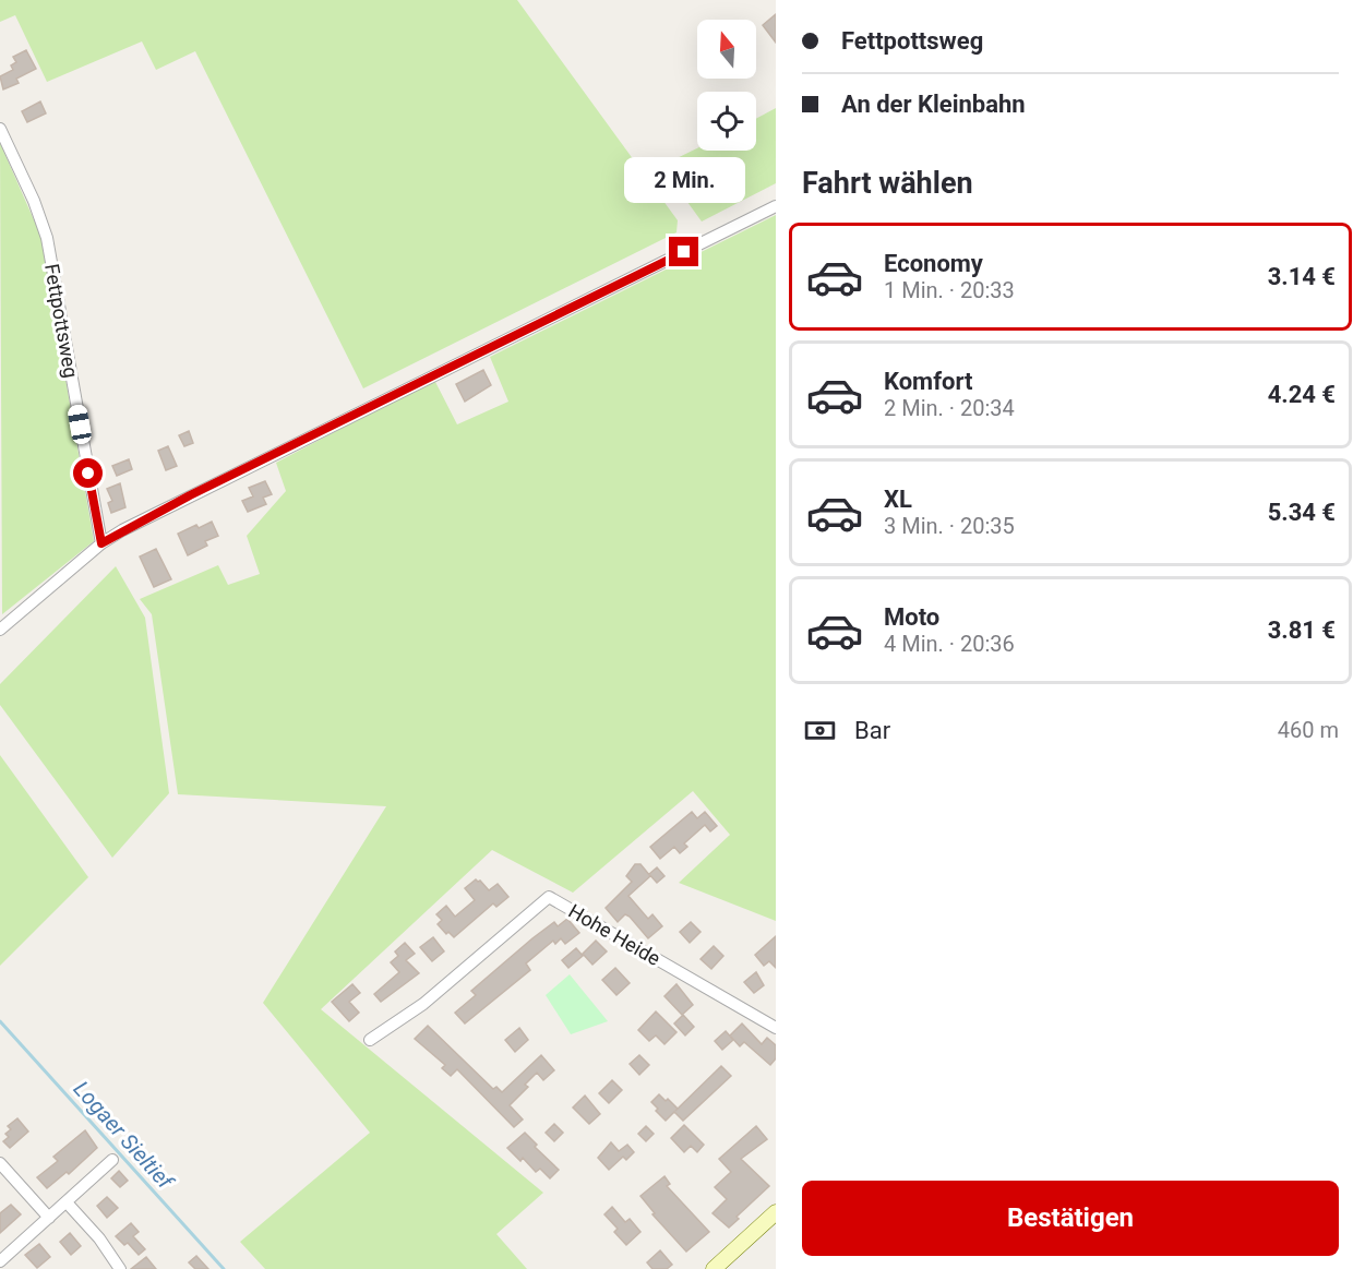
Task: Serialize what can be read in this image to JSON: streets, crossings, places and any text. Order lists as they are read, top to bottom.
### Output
{
  "streets": {
    "street": ["Fettpottsweg", "Hohe Heide"]
  },
  "water": ["Logaer Sieltief"],
  "north": "top",
  "page": {
    "banner": ["Fettpottsweg", "An der Kleinbahn"],
    "heading": "Fahrt wählen",
    "bubble": "2 Min.",
    "list": [
      {
        "name": "Economy",
        "note": "1 Min. · 20:33",
        "value": "3.14 €"
      },
      {
        "name": "Komfort",
        "note": "2 Min. · 20:34",
        "value": "4.24 €"
      },
      {
        "name": "XL",
        "note": "3 Min. · 20:35",
        "value": "5.34 €"
      },
      {
        "name": "Moto",
        "note": "4 Min. · 20:36",
        "value": "3.81 €"
      }
    ],
    "pay": ["Bar", "460 m"],
    "buttons": "Bestätigen"
  }
}
